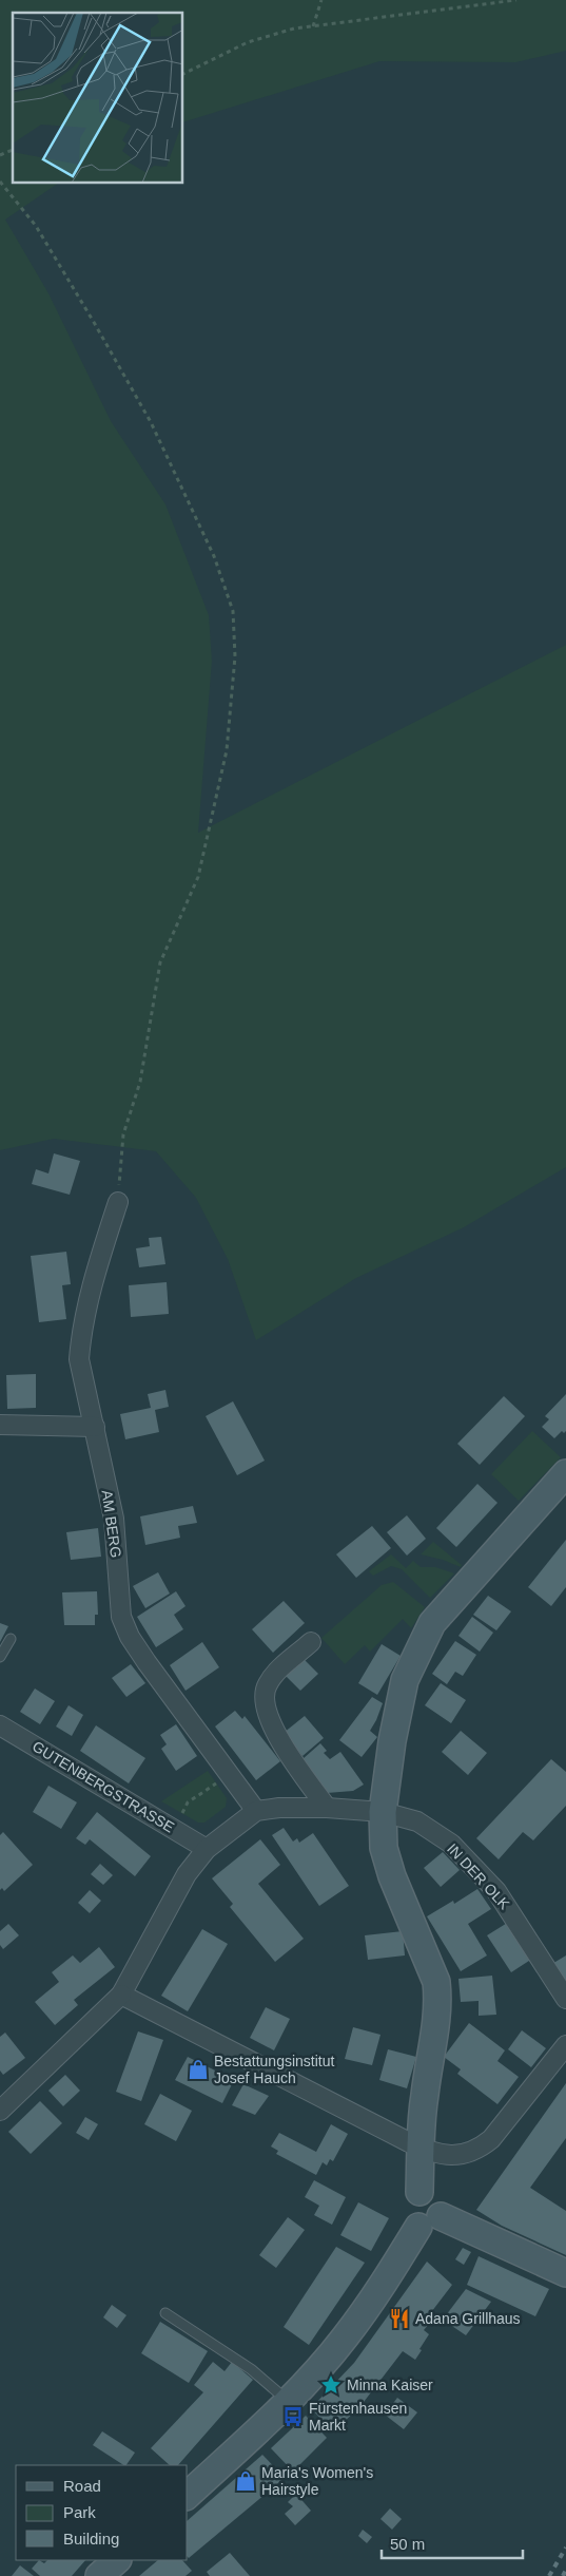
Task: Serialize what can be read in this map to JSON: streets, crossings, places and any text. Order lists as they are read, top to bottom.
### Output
{
  "streets": {
    "street": ["AM BERG", "GUTENBERGSTRASSE", "IN DER OLK"]
  },
  "crossings": [
    ["AM BERG", "IN DER OLK"]
  ],
  "places": {
    "shop": ["Bestattungsinstitut Josef Hauch", "Maria's Women's Hairstyle"],
    "restaurant": ["Adana Grillhaus"],
    "place": ["Minna Kaiser"],
    "bus stop": ["Fürstenhausen Markt"]
  },
  "legend": ["Road", "Park", "Building"],
  "scale_bar": "50 m"
}
